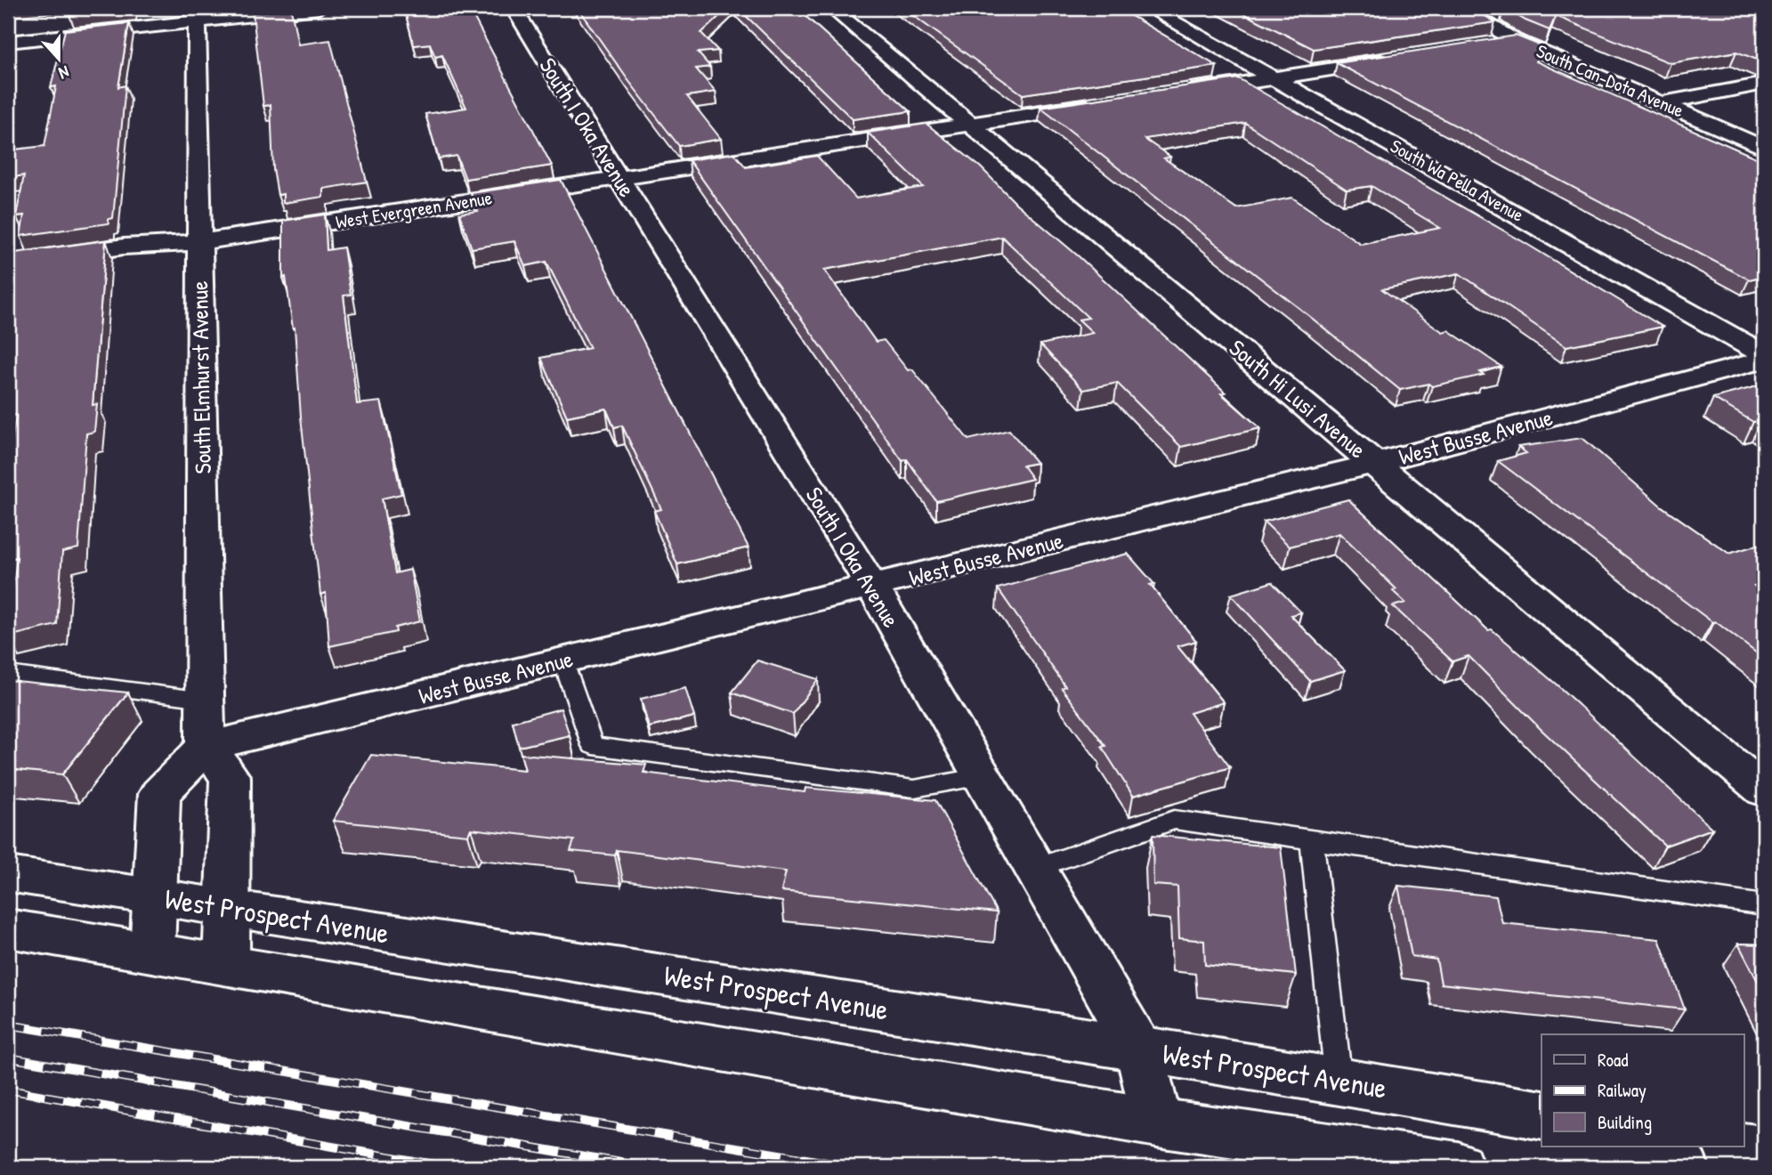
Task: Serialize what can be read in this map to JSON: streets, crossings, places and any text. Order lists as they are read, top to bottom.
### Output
{
  "streets": {
    "street": [
      "South Can-Dota Avenue",
      "South I Oka Avenue",
      "South Wa Pella Avenue",
      "West Evergreen Avenue",
      "South Elmhurst Avenue",
      "South Hi Lusi Avenue",
      "West Busse Avenue",
      "West Prospect Avenue"
    ]
  },
  "crossings": [
    ["South I Oka Avenue", "West Evergreen Avenue"],
    ["South I Oka Avenue", "West Busse Avenue"],
    ["South I Oka Avenue", "West Prospect Avenue"],
    ["West Evergreen Avenue", "South Elmhurst Avenue"],
    ["West Evergreen Avenue", "South Hi Lusi Avenue"],
    ["South Elmhurst Avenue", "West Busse Avenue"],
    ["South Hi Lusi Avenue", "West Busse Avenue"]
  ],
  "legend": ["Road", "Railway", "Building"],
  "north": "bottom"
}
